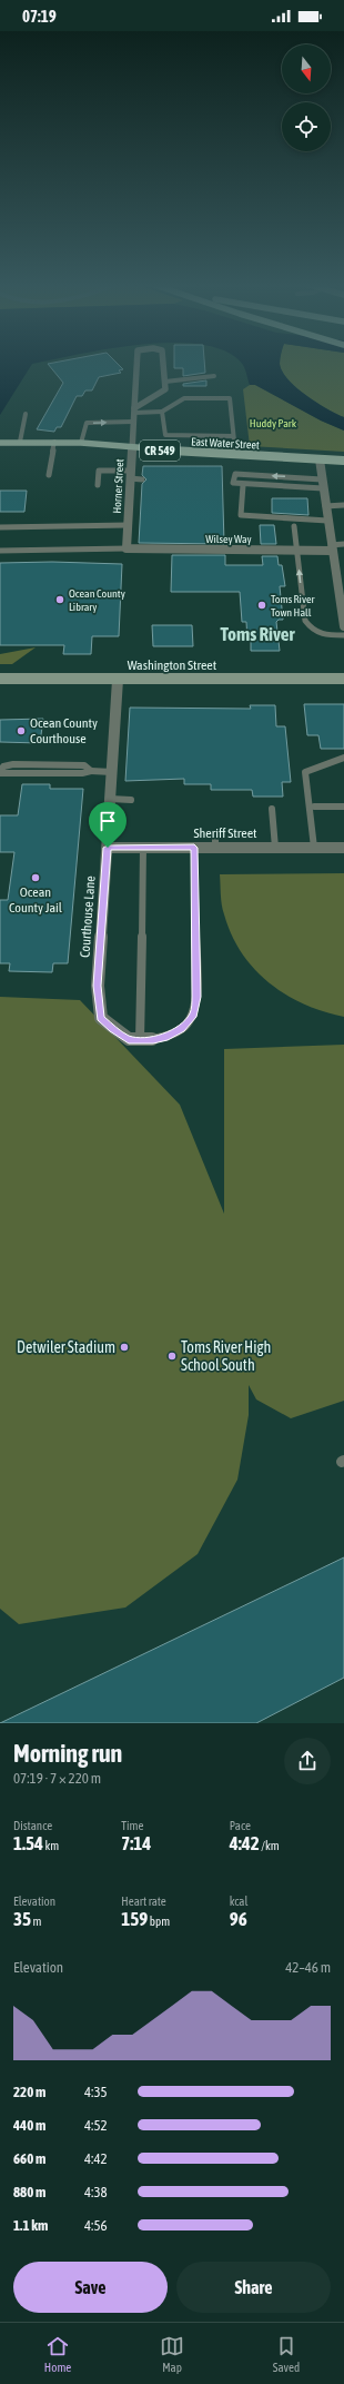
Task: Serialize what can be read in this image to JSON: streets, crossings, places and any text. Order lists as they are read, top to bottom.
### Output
{
  "streets": {
    "main road": ["East Water Street", "CR 549", "Washington Street"],
    "street": [
      "Horner Street",
      "Wilsey Way",
      "Sheriff Street",
      "Courthouse Lane"
    ]
  },
  "crossings": [
    ["East Water Street", "Horner Street"],
    ["Horner Street", "Wilsey Way"],
    ["Washington Street", "Courthouse Lane"],
    ["Sheriff Street", "Courthouse Lane"]
  ],
  "districts": ["Toms River"],
  "parks": ["Huddy Park"],
  "places": [
    "Ocean County Library",
    "Toms River Town Hall",
    "Ocean County Courthouse",
    "Ocean County Jail",
    "Detwiler Stadium",
    "Toms River High School South"
  ],
  "north": "bottom",
  "page": {
    "status": "07:19",
    "heading": ["Morning run", "07:19 · 7 × 220 m"],
    "stats": [
      ["Distance", "1.54 km"],
      ["Time", "7:14"],
      ["Pace", "4:42 /km"],
      ["Elevation", "35 m"],
      ["Heart rate", "159 bpm"],
      ["kcal", "96"]
    ],
    "chart": ["Elevation", "42–46 m"],
    "list": [
      {
        "name": "220 m",
        "note": "4:35"
      },
      {
        "name": "440 m",
        "note": "4:52"
      },
      {
        "name": "660 m",
        "note": "4:42"
      },
      {
        "name": "880 m",
        "note": "4:38"
      },
      {
        "name": "1.1 km",
        "note": "4:56"
      }
    ],
    "buttons": ["Save", "Share"],
    "tabs": ["Home", "Map", "Saved"]
  }
}
